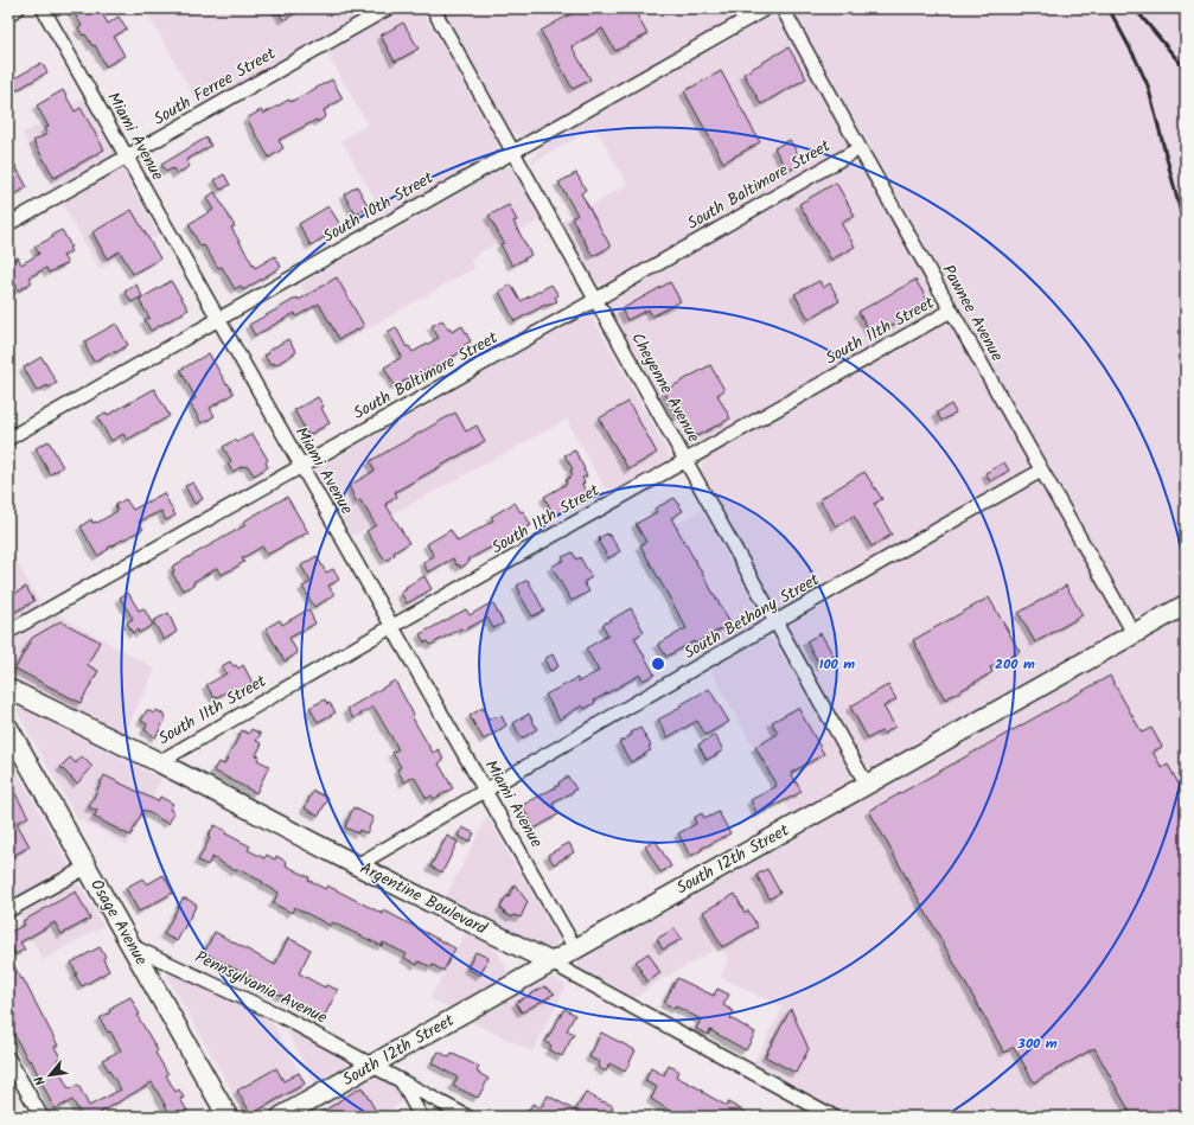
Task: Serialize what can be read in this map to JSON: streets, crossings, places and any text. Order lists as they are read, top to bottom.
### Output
{
  "streets": {
    "street": [
      "South Ferree Street",
      "Miami Avenue",
      "South Baltimore Street",
      "South 10th Street",
      "Pawnee Avenue",
      "South 11th Street",
      "Cheyenne Avenue",
      "South Bethany Street",
      "South 12th Street",
      "Argentine Boulevard",
      "Osage Avenue",
      "Pennsylvania Avenue"
    ]
  },
  "crossings": [
    ["South Ferree Street", "Miami Avenue"],
    ["Miami Avenue", "South Baltimore Street"],
    ["Miami Avenue", "South 10th Street"],
    ["Miami Avenue", "South 11th Street"],
    ["Miami Avenue", "South Bethany Street"],
    ["Miami Avenue", "South 12th Street"],
    ["South Baltimore Street", "Pawnee Avenue"],
    ["South Baltimore Street", "Cheyenne Avenue"],
    ["South 10th Street", "Cheyenne Avenue"],
    ["Pawnee Avenue", "South 11th Street"],
    ["Pawnee Avenue", "South Bethany Street"],
    ["Pawnee Avenue", "South 12th Street"],
    ["South 11th Street", "Cheyenne Avenue"],
    ["South 11th Street", "Argentine Boulevard"],
    ["Cheyenne Avenue", "South Bethany Street"],
    ["Cheyenne Avenue", "South 12th Street"],
    ["South Bethany Street", "Argentine Boulevard"],
    ["South 12th Street", "Argentine Boulevard"],
    ["South 12th Street", "Pennsylvania Avenue"],
    ["Osage Avenue", "Pennsylvania Avenue"]
  ],
  "north": "bottom left",
  "rings": ["100 m", "200 m", "300 m"]
}
